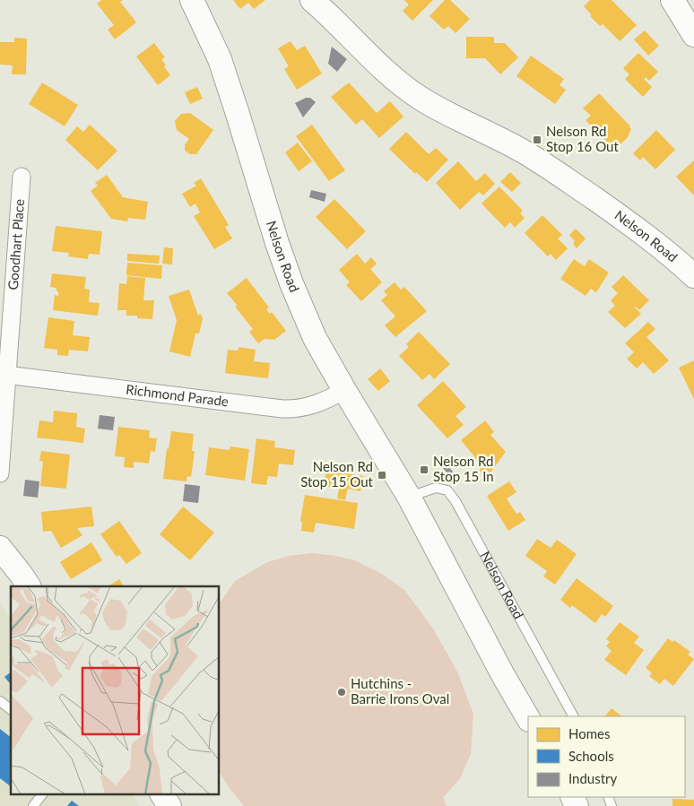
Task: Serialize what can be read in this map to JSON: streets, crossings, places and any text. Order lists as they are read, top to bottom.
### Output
{
  "streets": {
    "street": ["Nelson Road", "Goodhart Place", "Richmond Parade"]
  },
  "crossings": [
    ["Nelson Road", "Richmond Parade"],
    ["Goodhart Place", "Richmond Parade"]
  ],
  "places": {
    "transit": ["Nelson Rd Stop 16 Out", "Nelson Rd Stop 15 In", "Nelson Rd Stop 15 Out"],
    "other": ["Hutchins - Barrie Irons Oval"]
  },
  "legend": ["Homes", "Schools", "Industry"]
}
